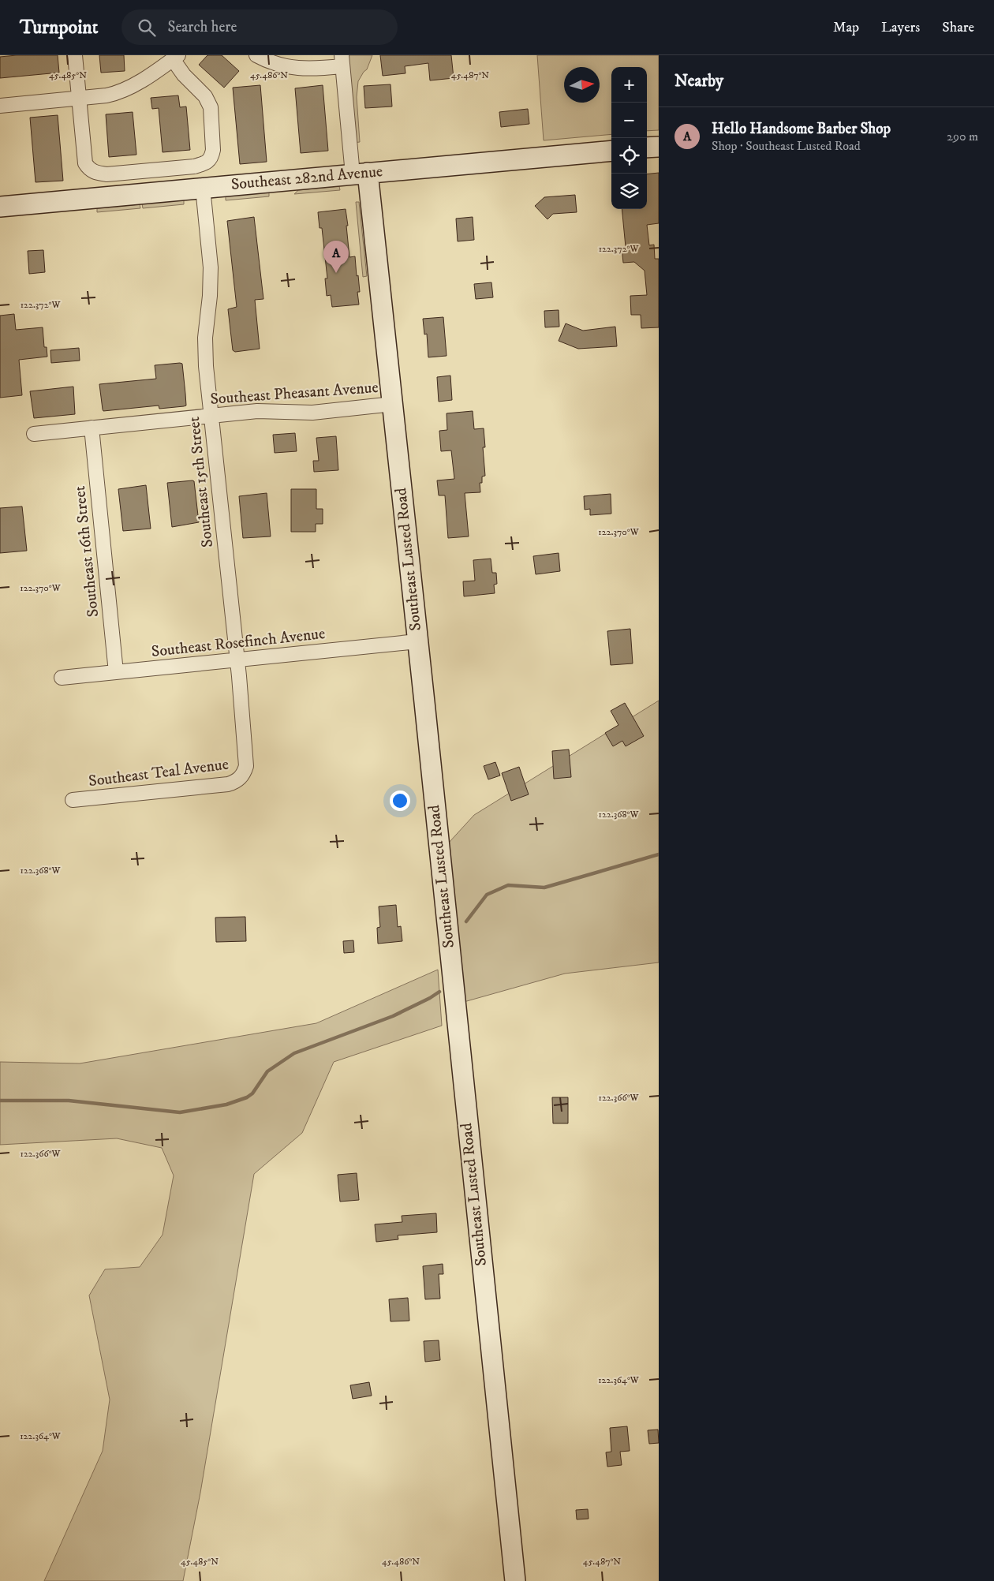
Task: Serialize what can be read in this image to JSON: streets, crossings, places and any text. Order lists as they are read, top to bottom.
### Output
{
  "streets": {
    "main road": ["Southeast 282nd Avenue", "Southeast Lusted Road"],
    "street": [
      "Southeast Pheasant Avenue",
      "Southeast 15th Street",
      "Southeast 16th Street",
      "Southeast Rosefinch Avenue",
      "Southeast Teal Avenue"
    ]
  },
  "crossings": [
    ["Southeast 282nd Avenue", "Southeast 15th Street"],
    ["Southeast 282nd Avenue", "Southeast Lusted Road"],
    ["Southeast Pheasant Avenue", "Southeast 15th Street"],
    ["Southeast Pheasant Avenue", "Southeast 16th Street"],
    ["Southeast Pheasant Avenue", "Southeast Lusted Road"],
    ["Southeast 15th Street", "Southeast Rosefinch Avenue"],
    ["Southeast 15th Street", "Southeast Teal Avenue"],
    ["Southeast 16th Street", "Southeast Rosefinch Avenue"],
    ["Southeast Lusted Road", "Southeast Rosefinch Avenue"]
  ],
  "north": "right",
  "page": {
    "header": "Turnpoint",
    "search": "Search here",
    "nav": ["Map", "Layers", "Share"],
    "heading": "Nearby",
    "map_buttons": ["+", "−"],
    "list": [
      {
        "mark": "A",
        "name": "Hello Handsome Barber Shop",
        "note": "Shop · Southeast Lusted Road",
        "value": "290 m"
      }
    ],
    "pins": "A"
  },
  "coordinates": [
    "45.485°N",
    "45.486°N",
    "45.487°N",
    "122.372°W",
    "122.370°W",
    "122.368°W",
    "122.366°W",
    "122.364°W"
  ]
}
